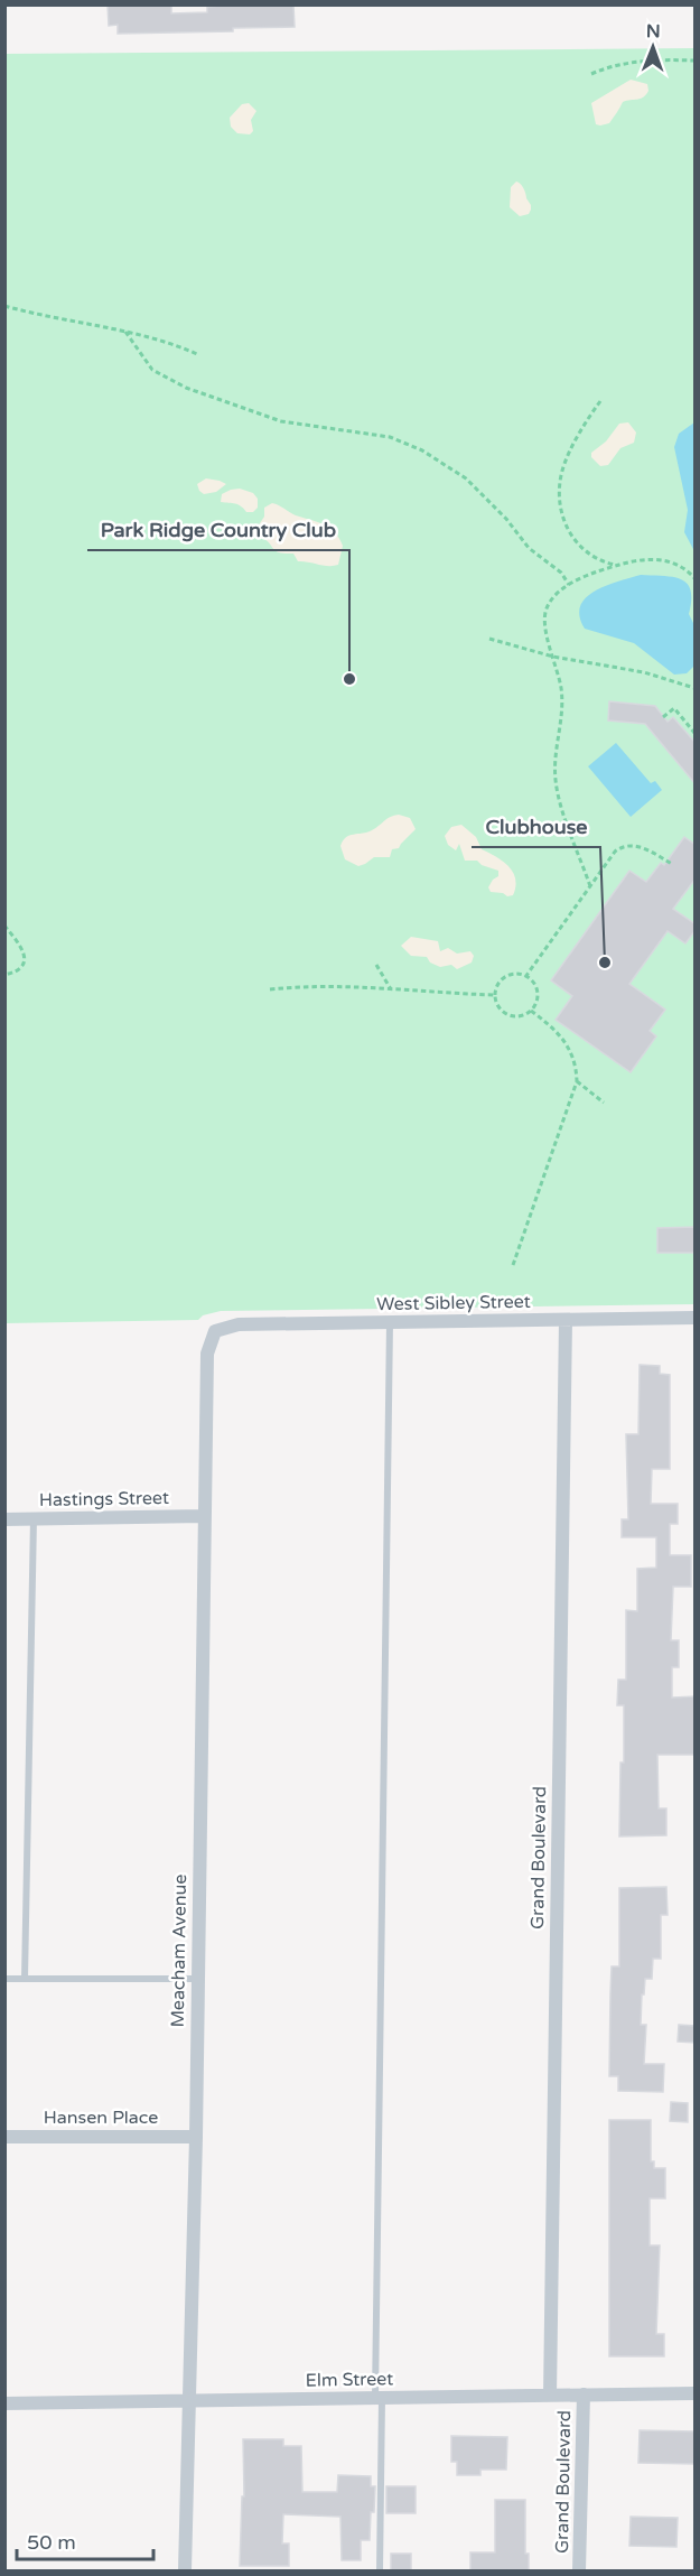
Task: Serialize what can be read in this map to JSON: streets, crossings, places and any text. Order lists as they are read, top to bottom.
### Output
{
  "streets": {
    "street": [
      "West Sibley Street",
      "Hastings Street",
      "Grand Boulevard",
      "Meacham Avenue",
      "Hansen Place",
      "Elm Street"
    ]
  },
  "crossings": [
    ["West Sibley Street", "Grand Boulevard"],
    ["West Sibley Street", "Meacham Avenue"],
    ["Hastings Street", "Meacham Avenue"],
    ["Grand Boulevard", "Elm Street"],
    ["Meacham Avenue", "Hansen Place"],
    ["Meacham Avenue", "Elm Street"]
  ],
  "places": ["Park Ridge Country Club", "Clubhouse"],
  "scale_bar": "50 m",
  "north": "top"
}
